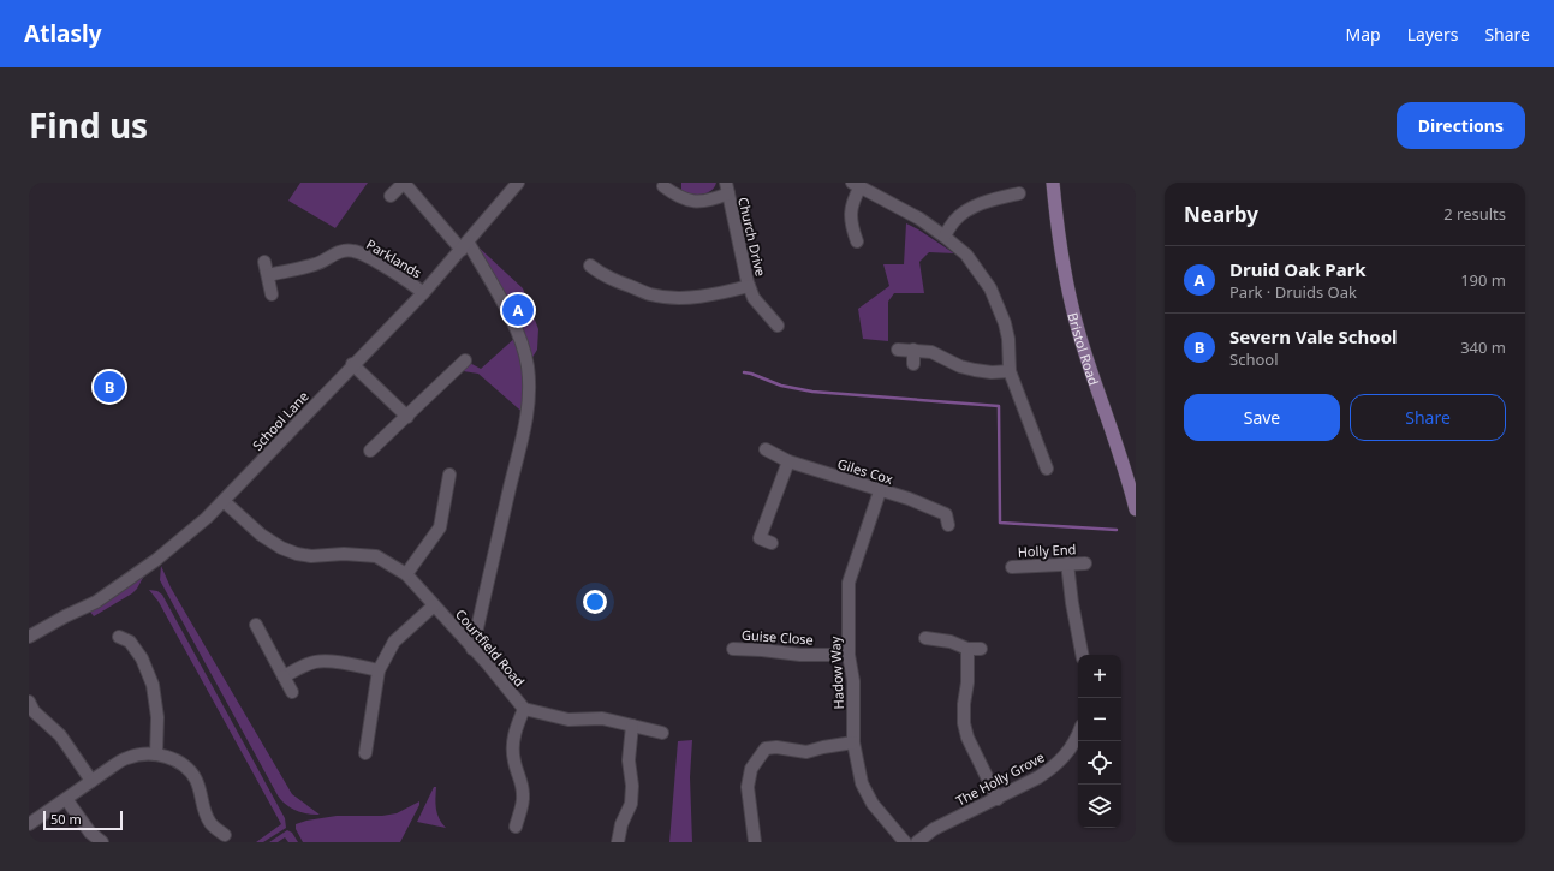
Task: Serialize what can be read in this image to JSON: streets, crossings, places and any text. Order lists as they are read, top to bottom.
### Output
{
  "streets": {
    "main road": ["Bristol Road"],
    "street": [
      "Church Drive",
      "Parklands",
      "School Lane",
      "Giles Cox",
      "Holly End",
      "Guise Close",
      "Courtfield Road",
      "Hadow Way",
      "The Holly Grove"
    ]
  },
  "crossings": [
    ["Parklands", "School Lane"],
    ["School Lane", "Courtfield Road"],
    ["Giles Cox", "Hadow Way"],
    ["Guise Close", "Hadow Way"]
  ],
  "scale_bar": "50 m",
  "page": {
    "header": "Atlasly",
    "nav": ["Map", "Layers", "Share"],
    "title": "Find us",
    "buttons": [
      "Directions",
      ["Save", "Share"]
    ],
    "heading": ["Nearby", "2 results"],
    "list": [
      {
        "mark": "A",
        "name": "Druid Oak Park",
        "note": "Park · Druids Oak",
        "value": "190 m"
      },
      {
        "mark": "B",
        "name": "Severn Vale School",
        "note": "School",
        "value": "340 m"
      }
    ],
    "pins": ["A", "B"],
    "map_buttons": ["+", "−"],
    "scale": "50 m"
  }
}
